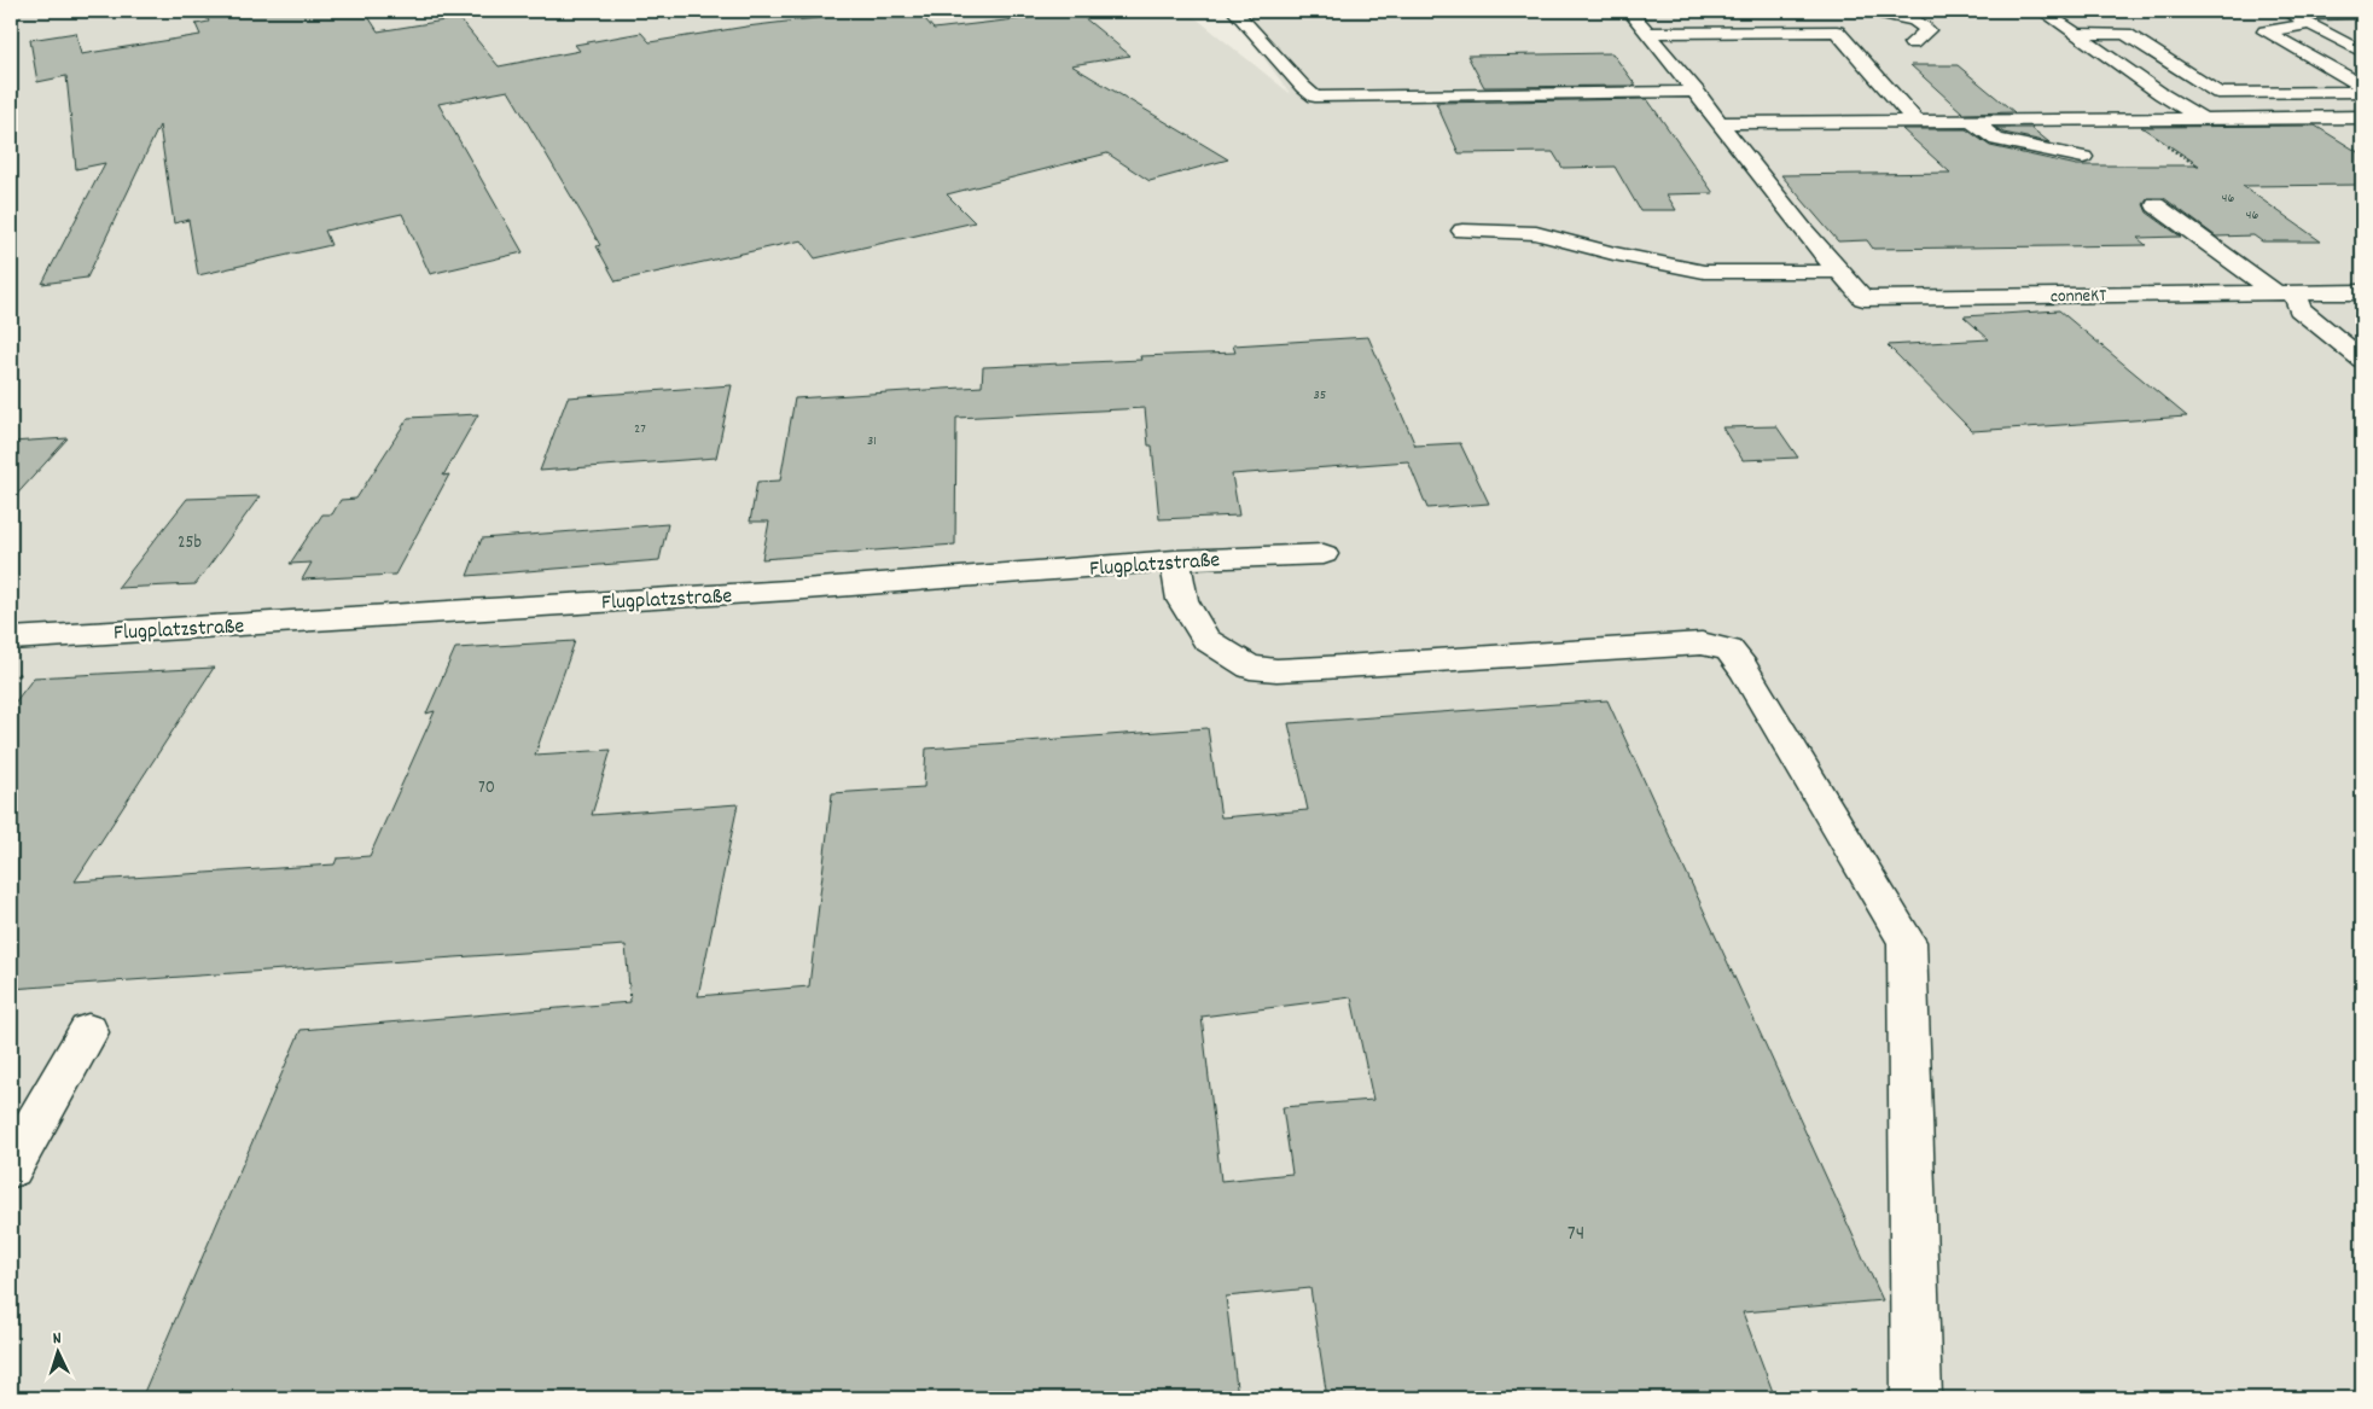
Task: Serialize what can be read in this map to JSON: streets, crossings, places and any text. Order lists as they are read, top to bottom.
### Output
{
  "streets": {
    "street": ["conneKT", "Flugplatzstraße"]
  },
  "house_numbers": [
    "46",
    "46",
    "35",
    "27",
    "31",
    "25b",
    "70",
    "74"
  ],
  "north": "top"
}
